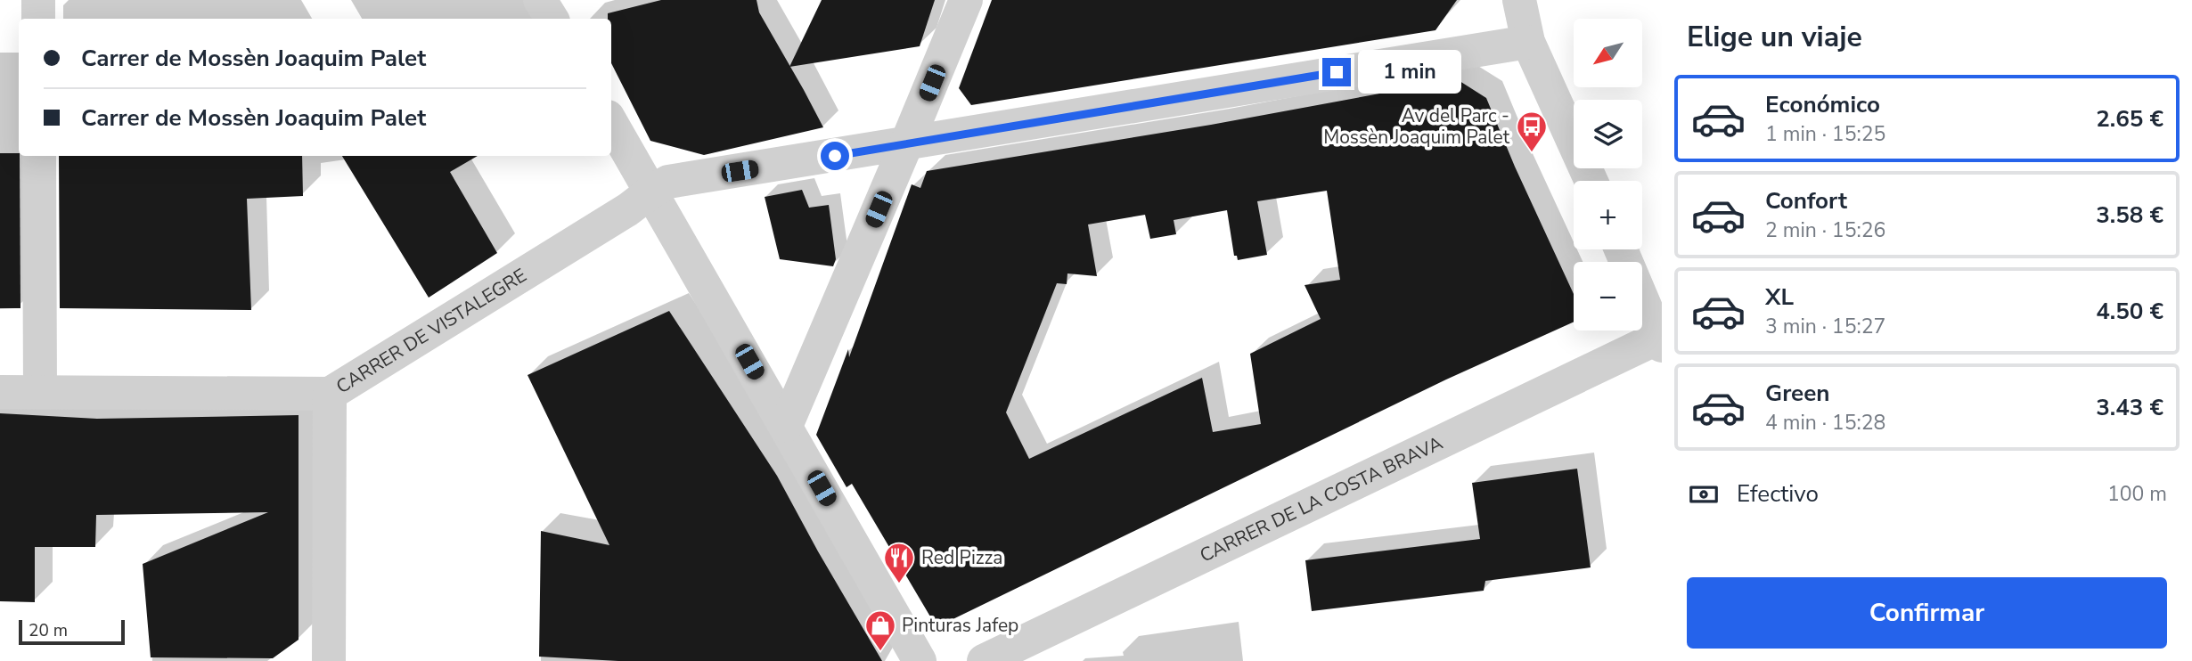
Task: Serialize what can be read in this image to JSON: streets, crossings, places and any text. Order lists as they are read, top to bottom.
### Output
{
  "streets": {
    "street": ["CARRER DE VISTALEGRE", "CARRER DE LA COSTA BRAVA"]
  },
  "places": {
    "bus stop": ["Av del Parc - Mossèn Joaquim Palet"],
    "restaurant": ["Red Pizza"],
    "shop": ["Pinturas Jafep"]
  },
  "scale_bar": "20 m",
  "north": "bottom left",
  "page": {
    "heading": "Elige un viaje",
    "map_buttons": ["+", "−"],
    "banner": ["Carrer de Mossèn Joaquim Palet", "Carrer de Mossèn Joaquim Palet"],
    "bubble": "1 min",
    "list": [
      {
        "name": "Económico",
        "note": "1 min · 15:25",
        "value": "2.65 €"
      },
      {
        "name": "Confort",
        "note": "2 min · 15:26",
        "value": "3.58 €"
      },
      {
        "name": "XL",
        "note": "3 min · 15:27",
        "value": "4.50 €"
      },
      {
        "name": "Green",
        "note": "4 min · 15:28",
        "value": "3.43 €"
      }
    ],
    "pay": ["Efectivo", "100 m"],
    "buttons": "Confirmar",
    "scale": "20 m"
  }
}
